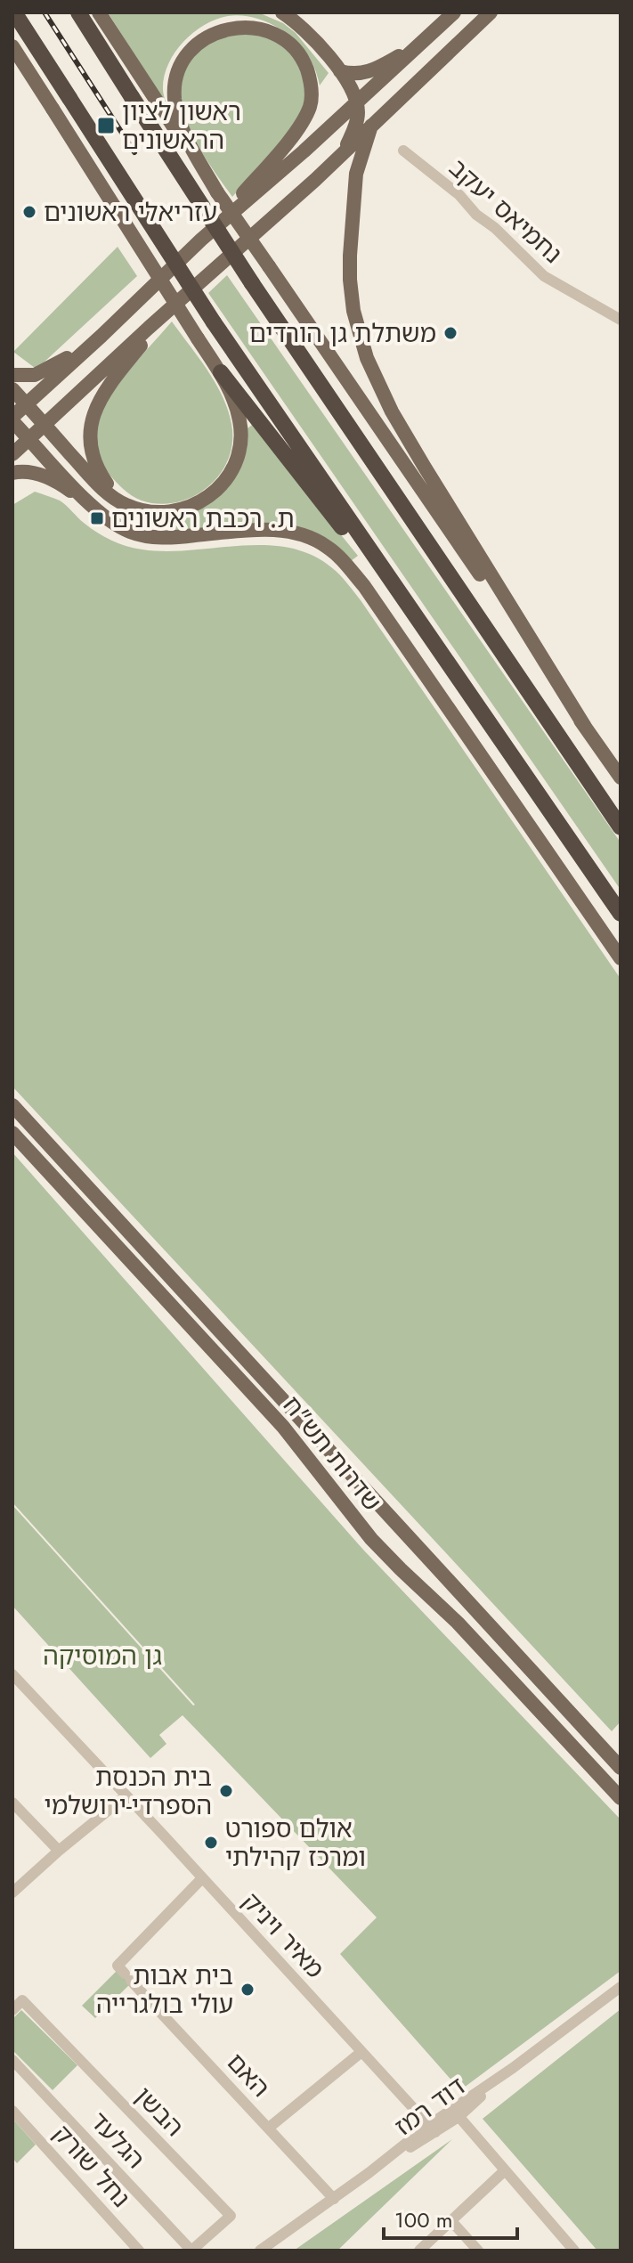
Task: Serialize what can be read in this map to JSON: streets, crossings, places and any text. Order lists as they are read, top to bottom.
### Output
{
  "streets": {
    "main road": ["שדרות תש\"ח"],
    "street": [
      "נחמיאס יעקב",
      "מאיר ויניק",
      "האם",
      "דוד רמז",
      "הבשן",
      "הגלעד",
      "נחל שורק"
    ]
  },
  "crossings": [
    ["מאיר ויניק", "האם"],
    ["מאיר ויניק", "דוד רמז"],
    ["האם", "דוד רמז"],
    ["הבשן", "הגלעד"]
  ],
  "parks": ["גן המוסיקה"],
  "places": {
    "transit": ["ראשון לציון הראשונים", "ת. רכבת ראשונים"],
    "other": [
      "עזריאלי ראשונים",
      "משתלת גן הורדים",
      "בית הכנסת הספרדי-ירושלמי",
      "אולם ספורט ומרכז קהילתי",
      "בית אבות עולי בולגרייה"
    ]
  },
  "scale_bar": "100 m"
}
